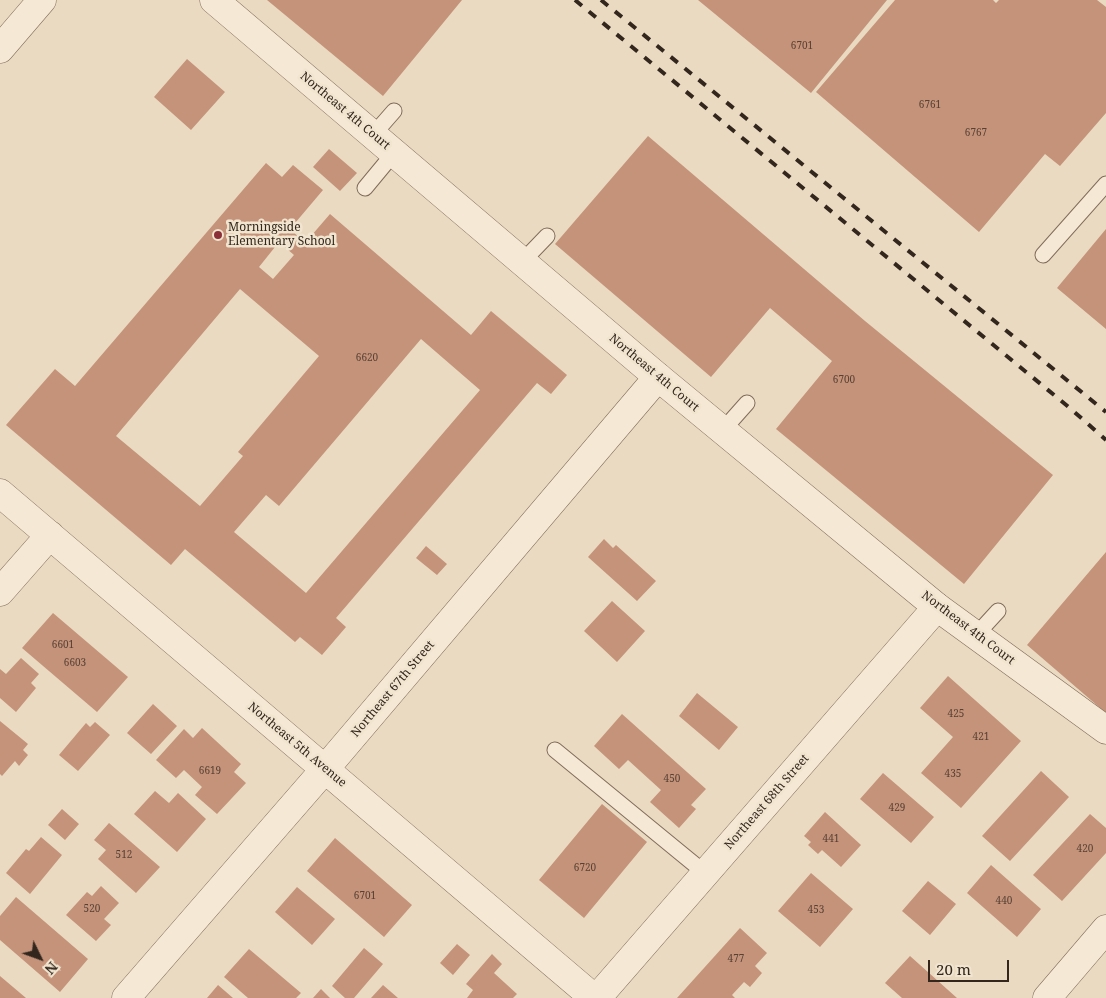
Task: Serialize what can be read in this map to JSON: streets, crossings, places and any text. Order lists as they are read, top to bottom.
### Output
{
  "streets": {
    "street": [
      "Northeast 4th Court",
      "Northeast 67th Street",
      "Northeast 5th Avenue",
      "Northeast 68th Street"
    ]
  },
  "crossings": [
    ["Northeast 4th Court", "Northeast 67th Street"],
    ["Northeast 4th Court", "Northeast 68th Street"],
    ["Northeast 67th Street", "Northeast 5th Avenue"],
    ["Northeast 5th Avenue", "Northeast 68th Street"]
  ],
  "places": ["Morningside Elementary School"],
  "house_numbers": [
    "6701",
    "6761",
    "6767",
    "6620",
    "6700",
    "6601",
    "6603",
    "425",
    "421",
    "6619",
    "435",
    "450",
    "429",
    "441",
    "420",
    "512",
    "6720",
    "6701",
    "440",
    "520",
    "453",
    "477"
  ],
  "scale_bar": "20 m",
  "north": "bottom right"
}
